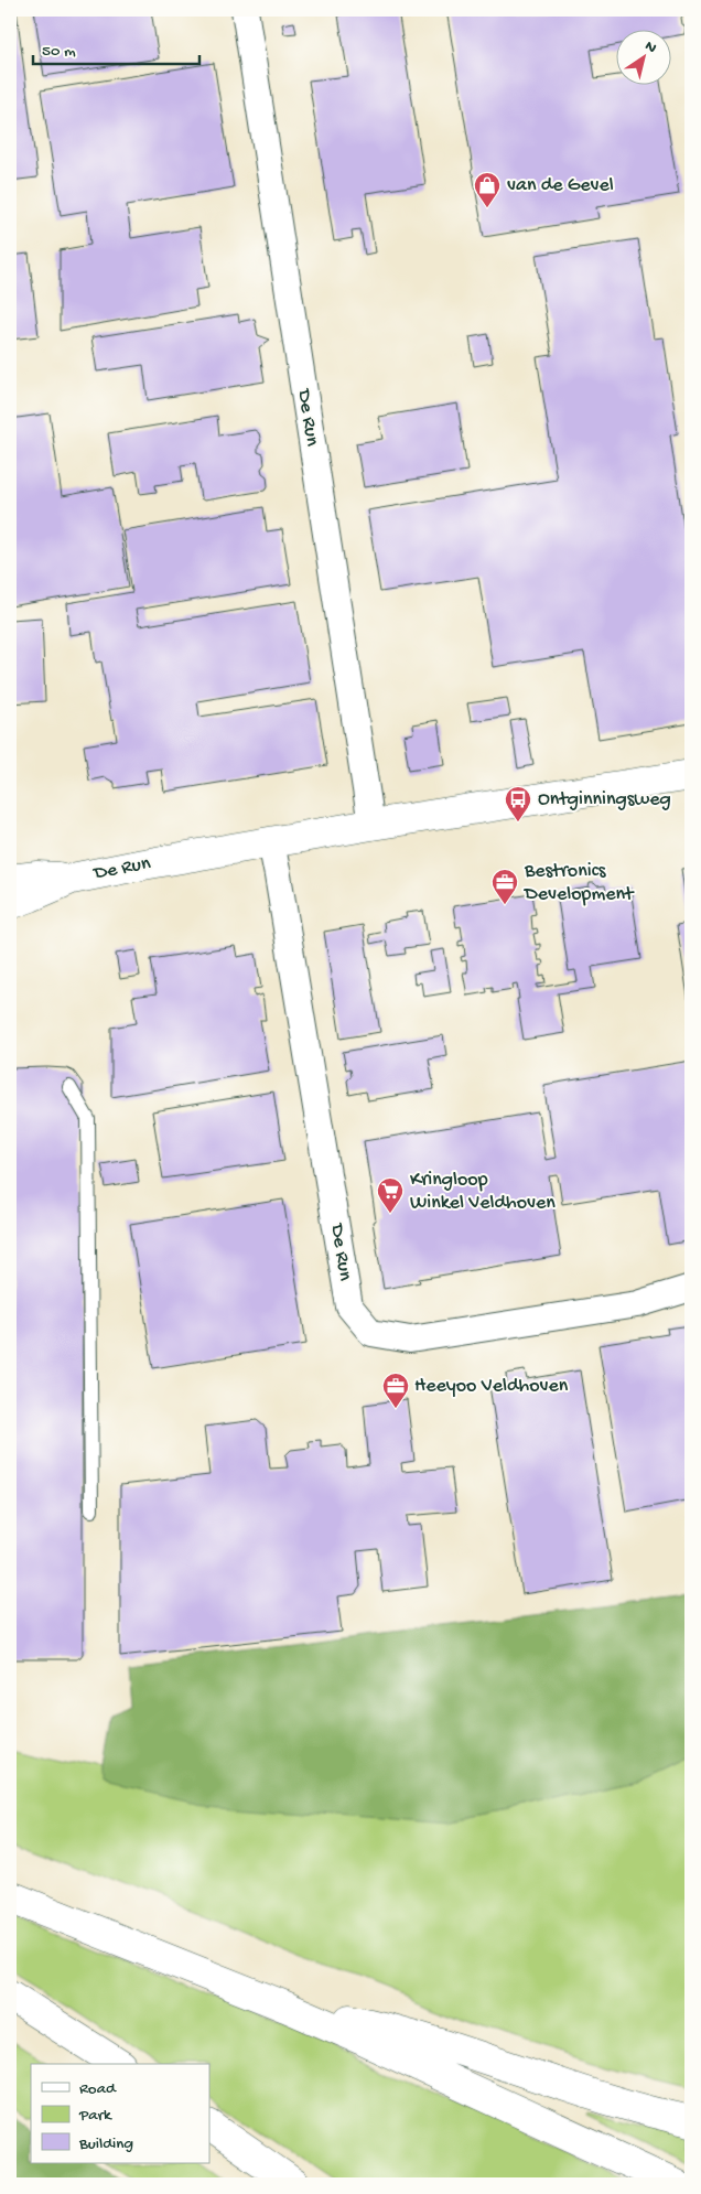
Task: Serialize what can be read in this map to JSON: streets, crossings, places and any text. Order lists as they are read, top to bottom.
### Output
{
  "streets": {
    "main road": ["De Run"]
  },
  "places": {
    "shop": ["van de Gevel"],
    "bus stop": ["Ontginningsweg"],
    "office": ["Bestronics Development", "Heeyoo Veldhoven"],
    "supermarket": ["Kringloop Winkel Veldhoven"]
  },
  "legend": ["Road", "Park", "Building"],
  "scale_bar": "50 m",
  "north": "top right"
}
